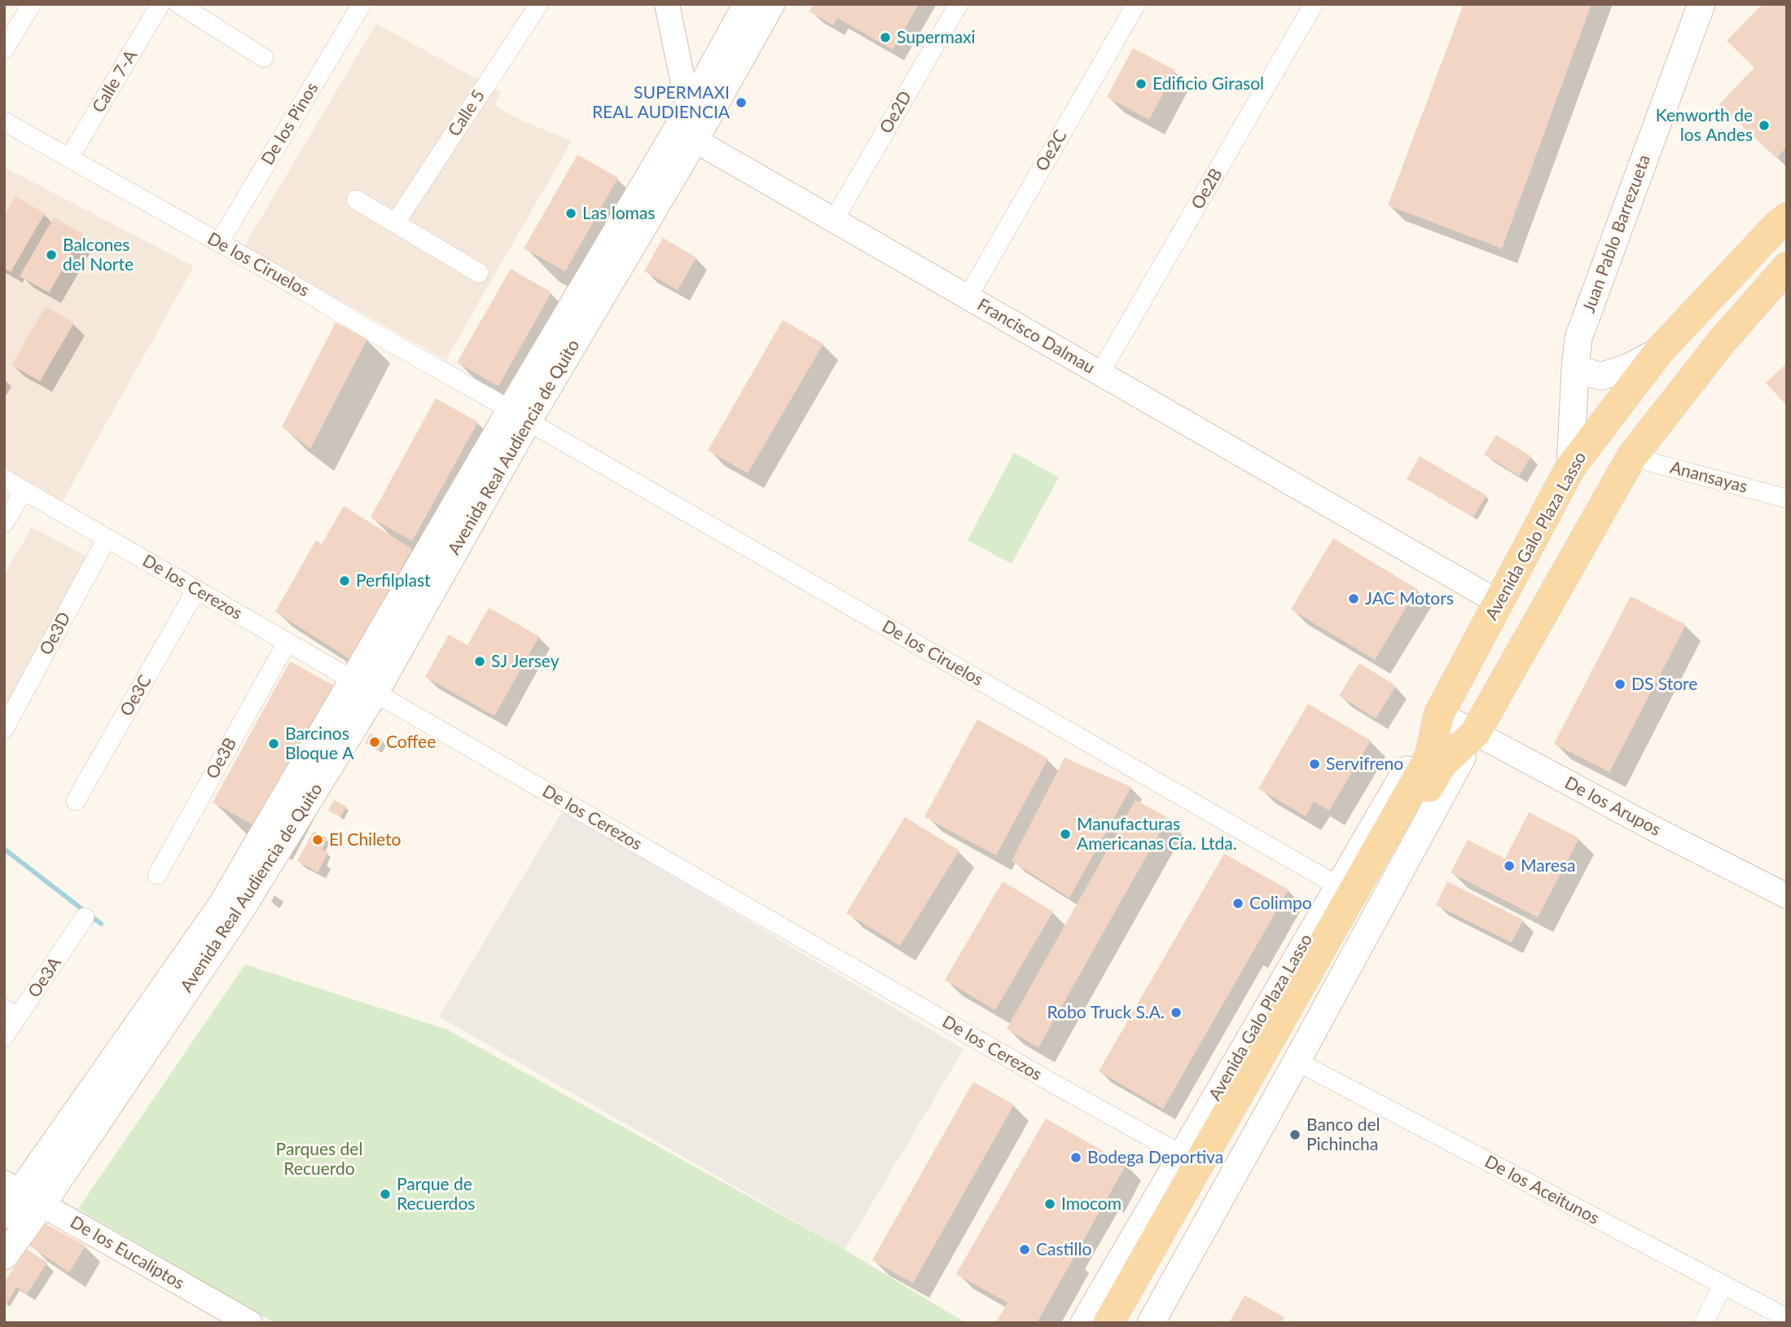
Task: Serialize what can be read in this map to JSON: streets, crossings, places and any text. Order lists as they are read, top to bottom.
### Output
{
  "streets": {
    "main road": ["Juan Pablo Barrezueta", "Avenida Real Audiencia de Quito", "Avenida Galo Plaza Lasso"],
    "street": [
      "Calle 7-A",
      "Oe2D",
      "Calle 5",
      "De los Pinos",
      "Oe2C",
      "Oe2B",
      "De los Ciruelos",
      "Francisco Dalmau",
      "Anansayas",
      "De los Cerezos",
      "Oe3D",
      "Oe3C",
      "Oe3B",
      "De los Arupos",
      "Oe3A",
      "De los Aceitunos",
      "De los Eucaliptos"
    ]
  },
  "crossings": [
    ["Calle 7-A", "De los Ciruelos"],
    ["Oe2D", "Francisco Dalmau"],
    ["De los Pinos", "De los Ciruelos"],
    ["Oe2C", "Francisco Dalmau"],
    ["Oe2B", "Francisco Dalmau"],
    ["Juan Pablo Barrezueta", "Avenida Galo Plaza Lasso"],
    ["De los Ciruelos", "Avenida Real Audiencia de Quito"],
    ["De los Ciruelos", "Avenida Galo Plaza Lasso"],
    ["Francisco Dalmau", "Avenida Real Audiencia de Quito"],
    ["Francisco Dalmau", "Avenida Galo Plaza Lasso"],
    ["Avenida Real Audiencia de Quito", "De los Cerezos"],
    ["Avenida Real Audiencia de Quito", "De los Eucaliptos"],
    ["Anansayas", "Avenida Galo Plaza Lasso"],
    ["Avenida Galo Plaza Lasso", "De los Cerezos"],
    ["Avenida Galo Plaza Lasso", "De los Arupos"],
    ["Avenida Galo Plaza Lasso", "De los Aceitunos"],
    ["De los Cerezos", "Oe3D"],
    ["De los Cerezos", "Oe3C"],
    ["De los Cerezos", "Oe3B"]
  ],
  "parks": ["Parques del Recuerdo"],
  "places": [
    "Supermaxi",
    "Edificio Girasol",
    "SUPERMAXI REAL AUDIENCIA",
    "Kenworth de los Andes",
    "Las lomas",
    "Balcones del Norte",
    "Perfilplast",
    "JAC Motors",
    "SJ Jersey",
    "DS Store",
    "Coffee",
    "Barcinos Bloque A",
    "Servifreno",
    "Manufacturas Americanas Cía. Ltda.",
    "El Chileto",
    "Maresa",
    "Colimpo",
    "Robo Truck S.A.",
    "Banco del Pichincha",
    "Bodega Deportiva",
    "Parque de Recuerdos",
    "Imocom",
    "Castillo"
  ]
}
